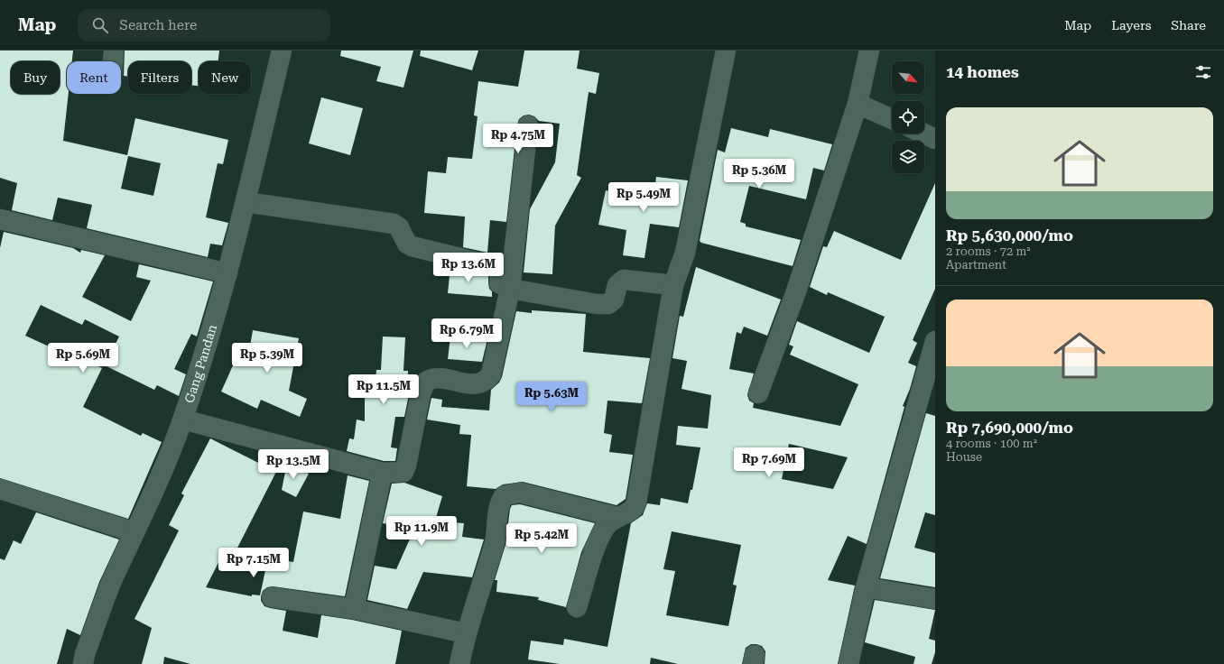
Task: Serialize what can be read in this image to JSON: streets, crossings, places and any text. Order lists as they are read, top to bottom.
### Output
{
  "streets": {
    "street": ["Gang Pandan"]
  },
  "north": "bottom right",
  "page": {
    "header": "Map",
    "search": "Search here",
    "nav": ["Map", "Layers", "Share"],
    "heading": "14 homes",
    "chip": [
      "Buy",
      "Rent",
      "Filters",
      "New"
    ],
    "list": [
      {
        "name": "Rp 5,630,000/mo",
        "note": "2 rooms · 72 m² · Apartment"
      },
      {
        "name": "Rp 7,690,000/mo",
        "note": "4 rooms · 100 m² · House"
      }
    ],
    "price": [
      "Rp 4.75M",
      "Rp 5.36M",
      "Rp 5.49M",
      "Rp 13.6M",
      "Rp 6.79M",
      "Rp 5.69M",
      "Rp 5.39M",
      "Rp 11.5M",
      "Rp 5.63M",
      "Rp 7.69M",
      "Rp 13.5M",
      "Rp 11.9M",
      "Rp 5.42M",
      "Rp 7.15M"
    ]
  }
}
